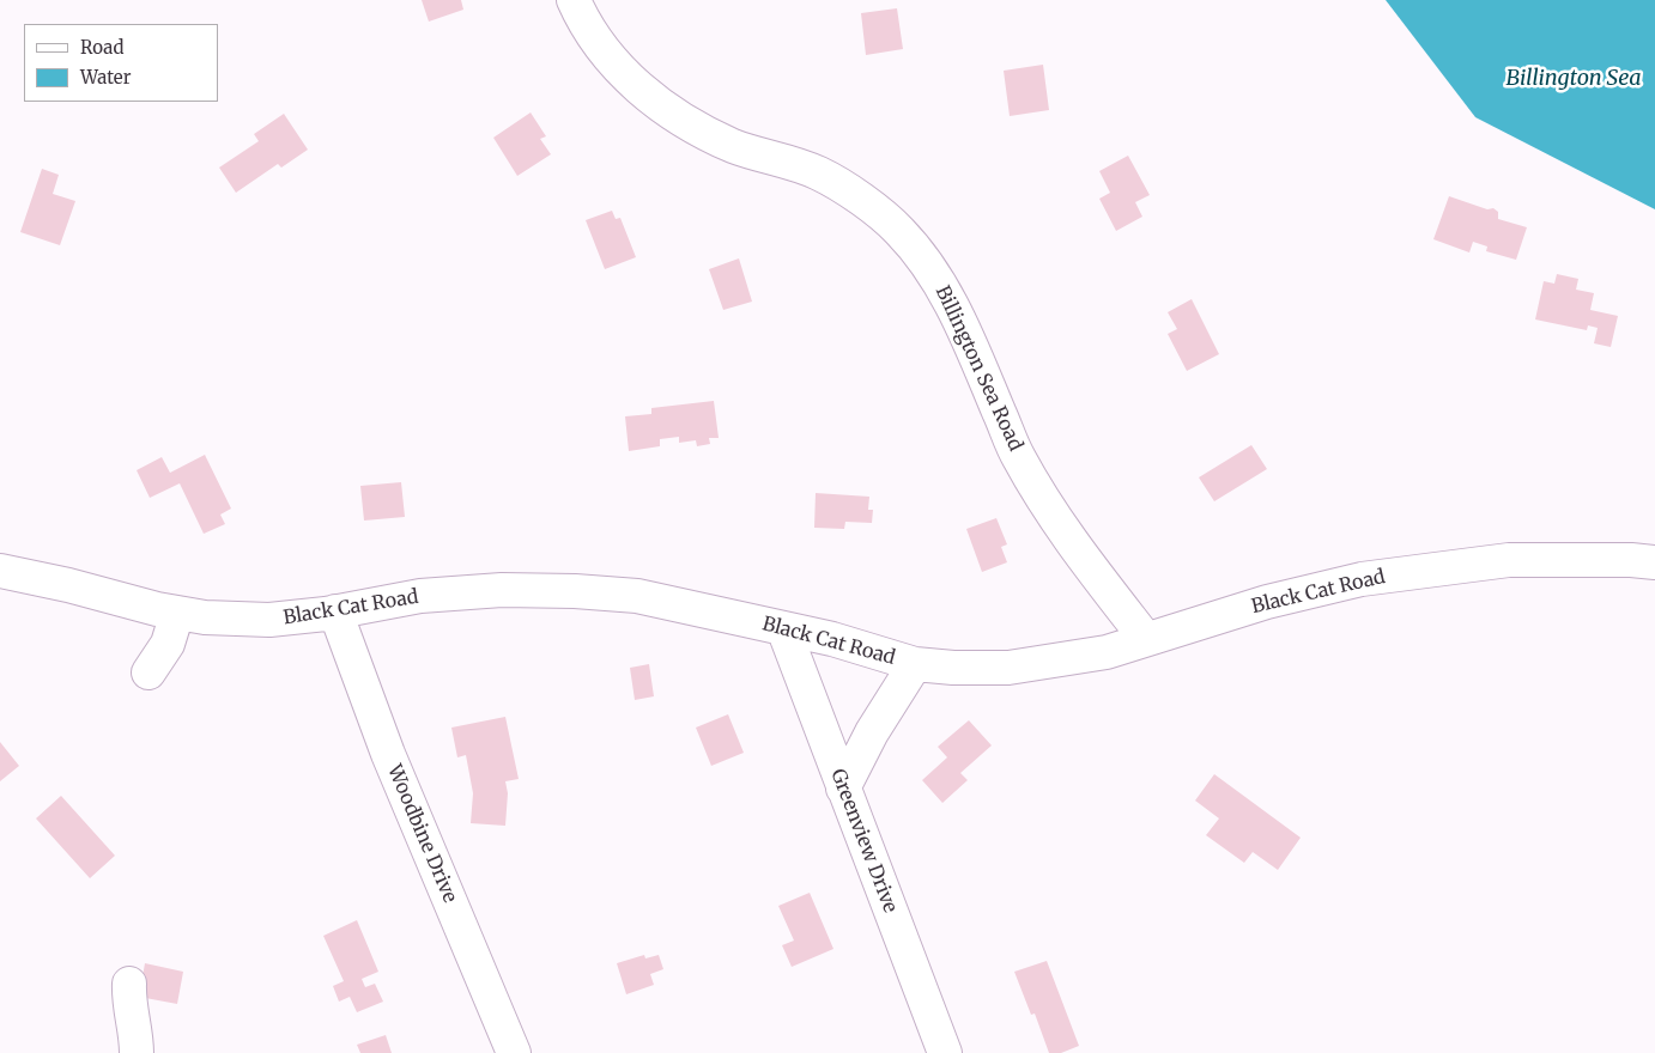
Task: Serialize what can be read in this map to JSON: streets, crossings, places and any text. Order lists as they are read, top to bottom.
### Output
{
  "streets": {
    "street": [
      "Billington Sea Road",
      "Black Cat Road",
      "Woodbine Drive",
      "Greenview Drive"
    ]
  },
  "crossings": [
    ["Billington Sea Road", "Black Cat Road"],
    ["Black Cat Road", "Woodbine Drive"],
    ["Black Cat Road", "Greenview Drive"]
  ],
  "water": ["Billington Sea"],
  "legend": ["Road", "Water"]
}
